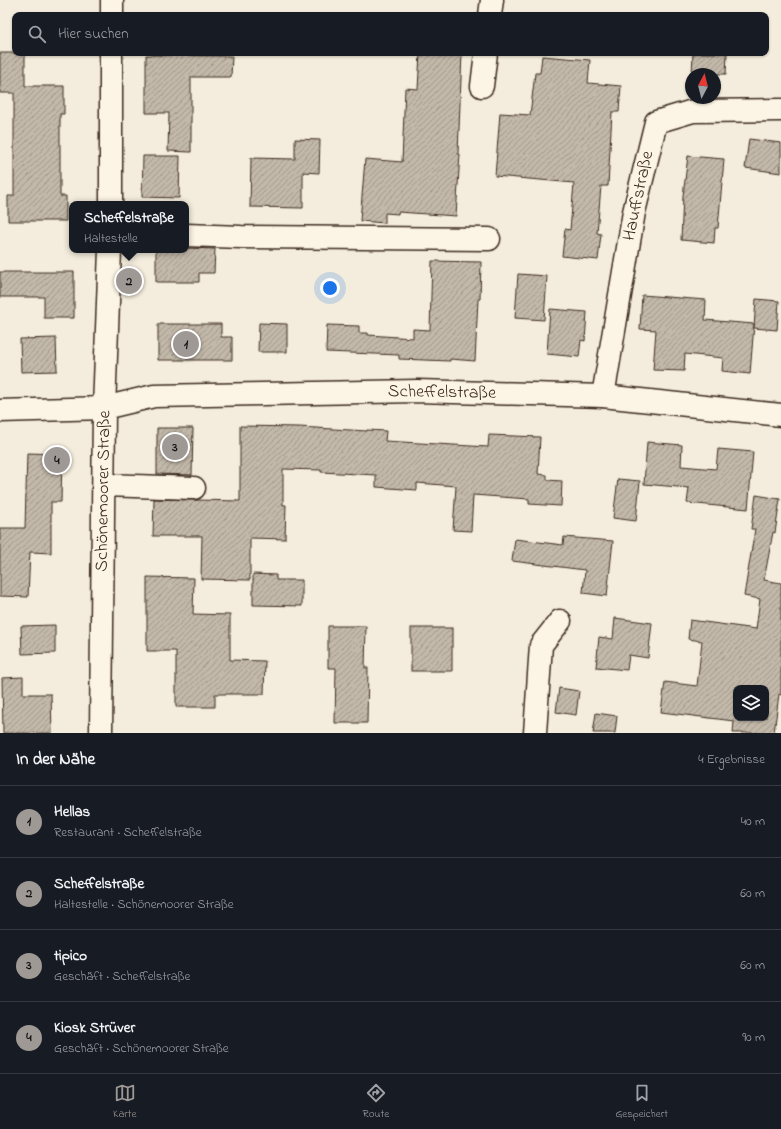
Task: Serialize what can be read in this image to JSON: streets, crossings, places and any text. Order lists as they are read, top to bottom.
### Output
{
  "streets": {
    "street": ["Hauffstraße", "Scheffelstraße", "Schönemoorer Straße"]
  },
  "crossings": [
    ["Hauffstraße", "Scheffelstraße"],
    ["Scheffelstraße", "Schönemoorer Straße"]
  ],
  "north": "top",
  "page": {
    "search": "Hier suchen",
    "popup": ["Scheffelstraße", "Haltestelle"],
    "pins": [
      "2",
      "1",
      "3",
      "4"
    ],
    "heading": ["In der Nähe", "4 Ergebnisse"],
    "list": [
      {
        "mark": "1",
        "name": "Hellas",
        "note": "Restaurant · Scheffelstraße",
        "value": "40 m"
      },
      {
        "mark": "2",
        "name": "Scheffelstraße",
        "note": "Haltestelle · Schönemoorer Straße",
        "value": "60 m"
      },
      {
        "mark": "3",
        "name": "tipico",
        "note": "Geschäft · Scheffelstraße",
        "value": "60 m"
      },
      {
        "mark": "4",
        "name": "Kiosk Strüver",
        "note": "Geschäft · Schönemoorer Straße",
        "value": "90 m"
      }
    ],
    "nav": ["Karte", "Route", "Gespeichert"]
  }
}
